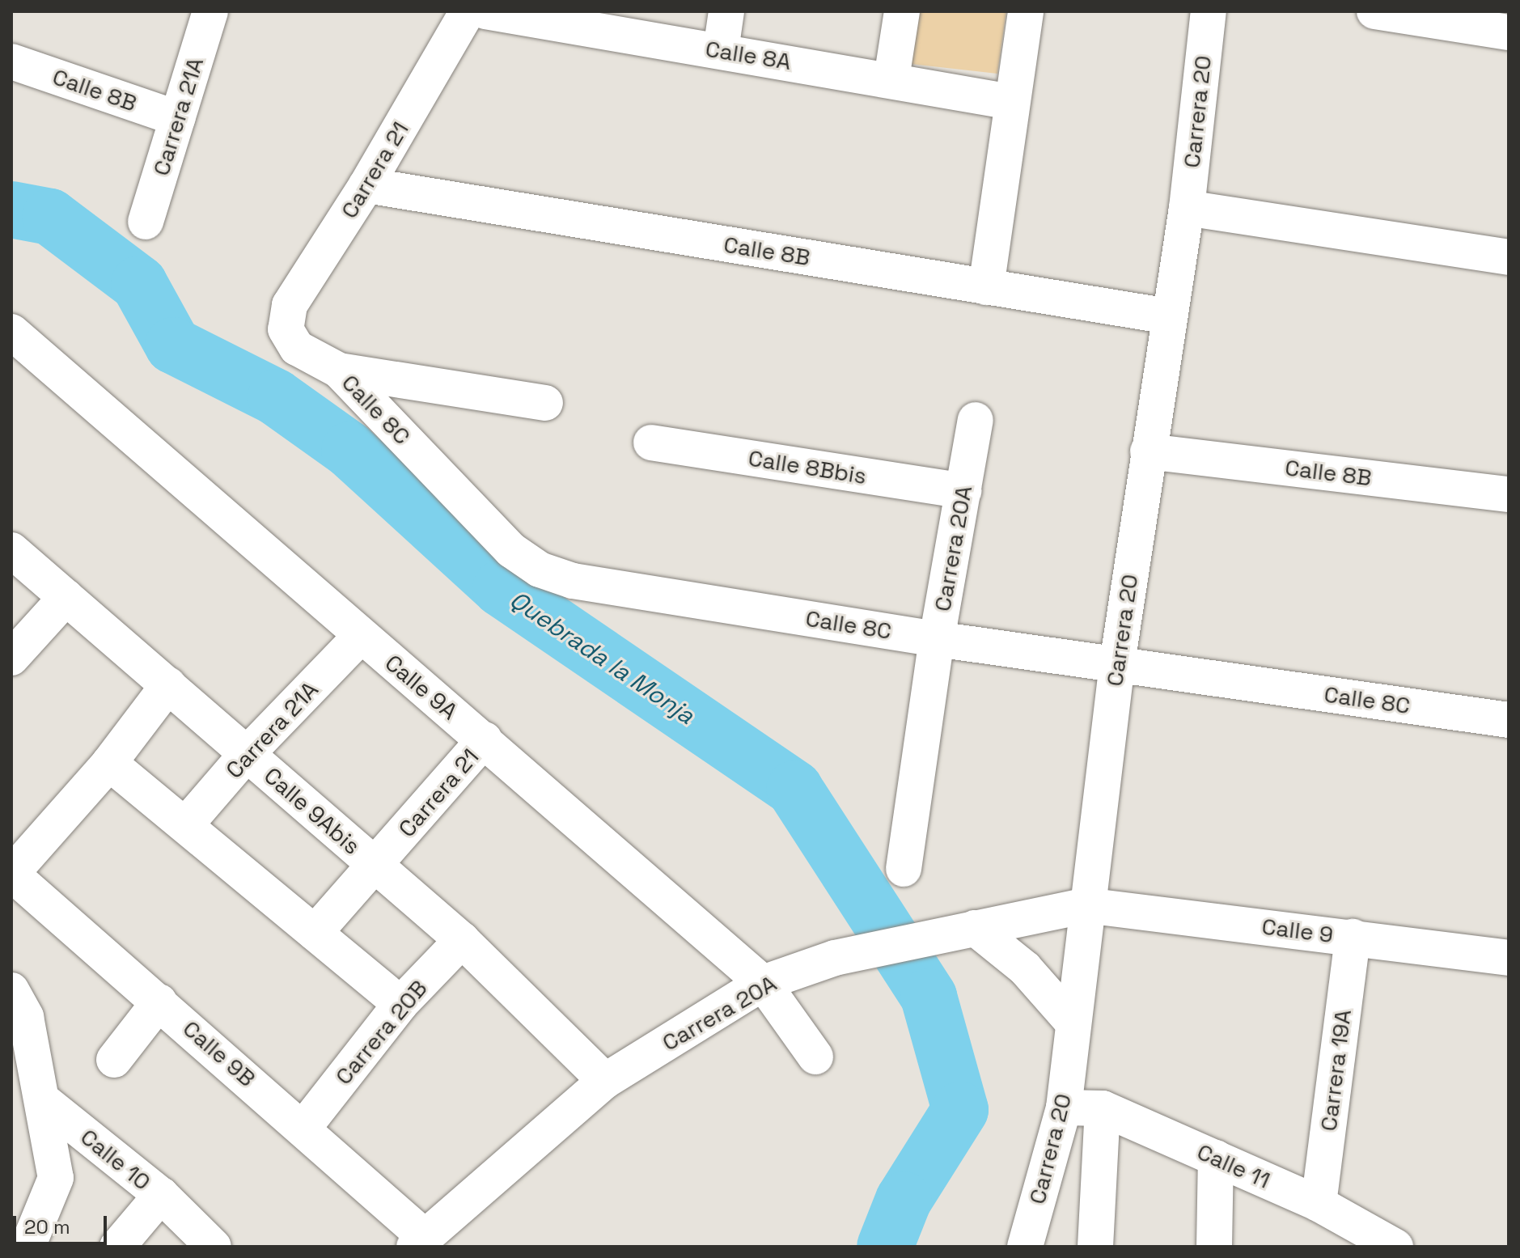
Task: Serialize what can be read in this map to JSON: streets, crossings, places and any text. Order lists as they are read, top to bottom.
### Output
{
  "streets": {
    "street": [
      "Calle 8A",
      "Calle 8B",
      "Carrera 20",
      "Carrera 21A",
      "Carrera 21",
      "Calle 8C",
      "Calle 8Bbis",
      "Carrera 20A",
      "Calle 9A",
      "Calle 9Abis",
      "Calle 9",
      "Carrera 20B",
      "Calle 9B",
      "Carrera 19A",
      "Calle 10",
      "Calle 11"
    ]
  },
  "crossings": [
    ["Calle 8B", "Carrera 20"],
    ["Calle 8B", "Carrera 21A"],
    ["Calle 8B", "Carrera 21"],
    ["Carrera 20", "Calle 8C"],
    ["Carrera 20", "Carrera 20A"],
    ["Carrera 20", "Calle 9"],
    ["Carrera 20", "Calle 11"],
    ["Carrera 21A", "Calle 9A"],
    ["Carrera 21A", "Calle 9Abis"],
    ["Carrera 21", "Calle 8C"],
    ["Carrera 21", "Calle 9A"],
    ["Carrera 21", "Calle 9Abis"],
    ["Calle 8C", "Carrera 20A"],
    ["Calle 8Bbis", "Carrera 20A"],
    ["Carrera 20A", "Calle 9A"],
    ["Carrera 20A", "Calle 9Abis"],
    ["Carrera 20A", "Calle 9"],
    ["Carrera 20A", "Calle 9B"],
    ["Calle 9Abis", "Carrera 20B"],
    ["Calle 9", "Carrera 19A"],
    ["Carrera 20B", "Calle 9B"],
    ["Carrera 19A", "Calle 11"]
  ],
  "water": ["Quebrada la Monja"],
  "scale_bar": "20 m"
}
